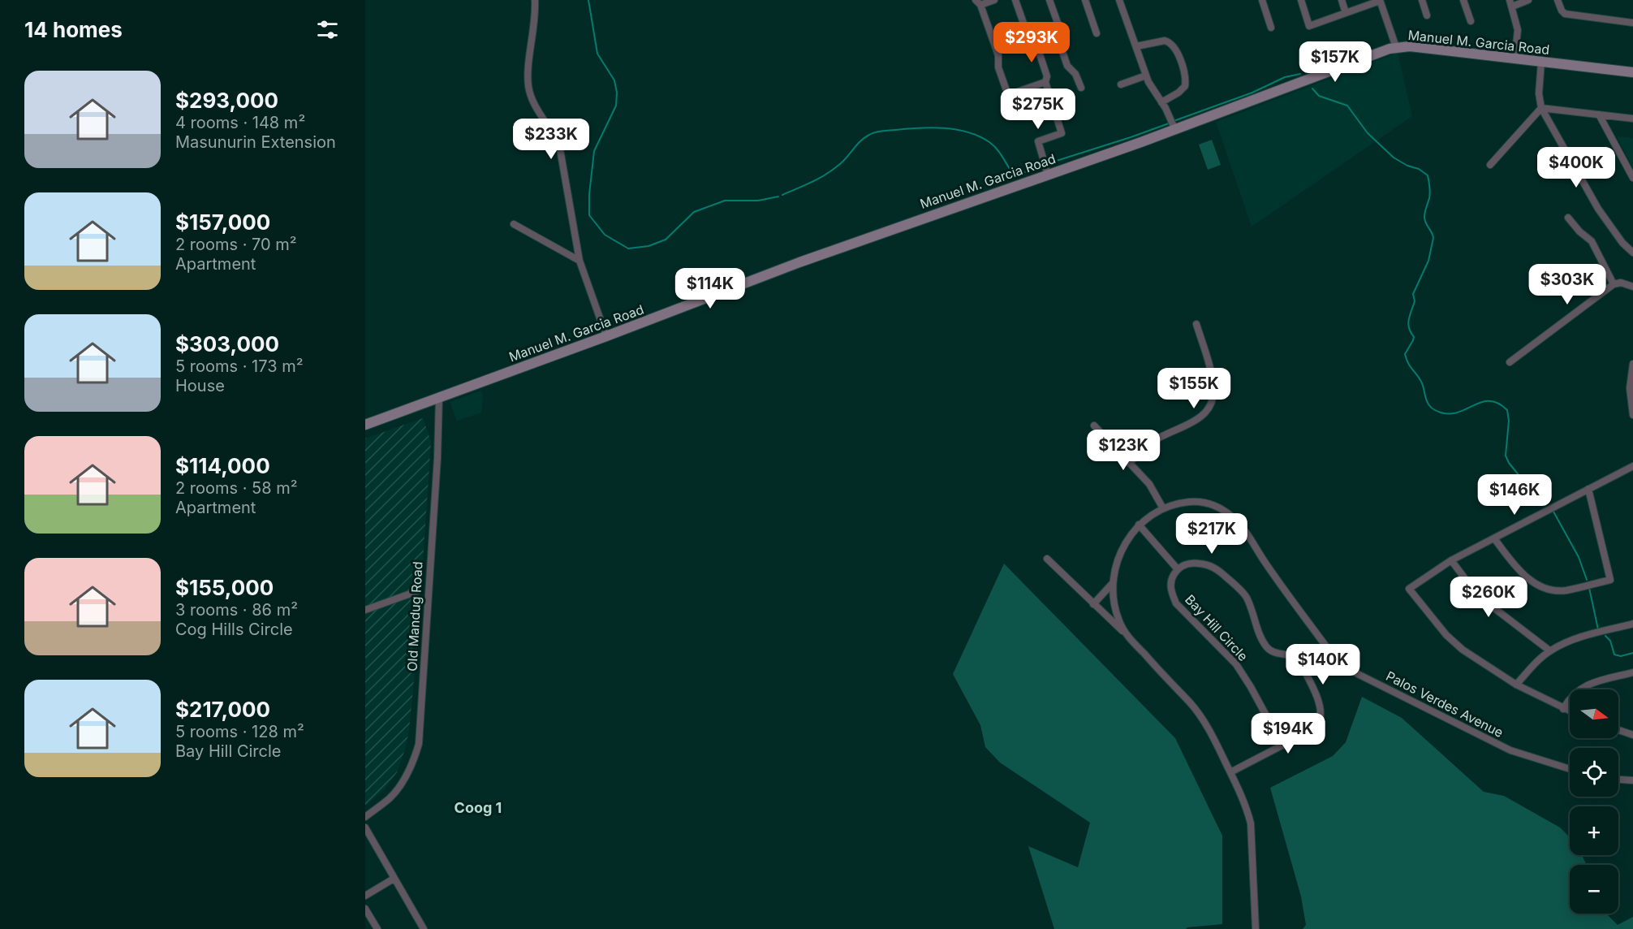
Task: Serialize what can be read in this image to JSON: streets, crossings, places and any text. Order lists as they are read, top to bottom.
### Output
{
  "streets": {
    "main road": ["Manuel M. Garcia Road"],
    "street": ["Old Mandug Road", "Bay Hill Circle", "Palos Verdes Avenue"]
  },
  "crossings": [
    ["Manuel M. Garcia Road", "Old Mandug Road"],
    ["Bay Hill Circle", "Palos Verdes Avenue"]
  ],
  "districts": ["Coog 1"],
  "north": "right",
  "page": {
    "heading": "14 homes",
    "price": [
      "$293K",
      "$157K",
      "$275K",
      "$233K",
      "$400K",
      "$303K",
      "$114K",
      "$155K",
      "$123K",
      "$146K",
      "$217K",
      "$260K",
      "$140K",
      "$194K"
    ],
    "list": [
      {
        "name": "$293,000",
        "note": "4 rooms · 148 m² · Masunurin Extension"
      },
      {
        "name": "$157,000",
        "note": "2 rooms · 70 m² · Apartment"
      },
      {
        "name": "$303,000",
        "note": "5 rooms · 173 m² · House"
      },
      {
        "name": "$114,000",
        "note": "2 rooms · 58 m² · Apartment"
      },
      {
        "name": "$155,000",
        "note": "3 rooms · 86 m² · Cog Hills Circle"
      },
      {
        "name": "$217,000",
        "note": "5 rooms · 128 m² · Bay Hill Circle"
      }
    ],
    "map_buttons": ["+", "−"]
  }
}
